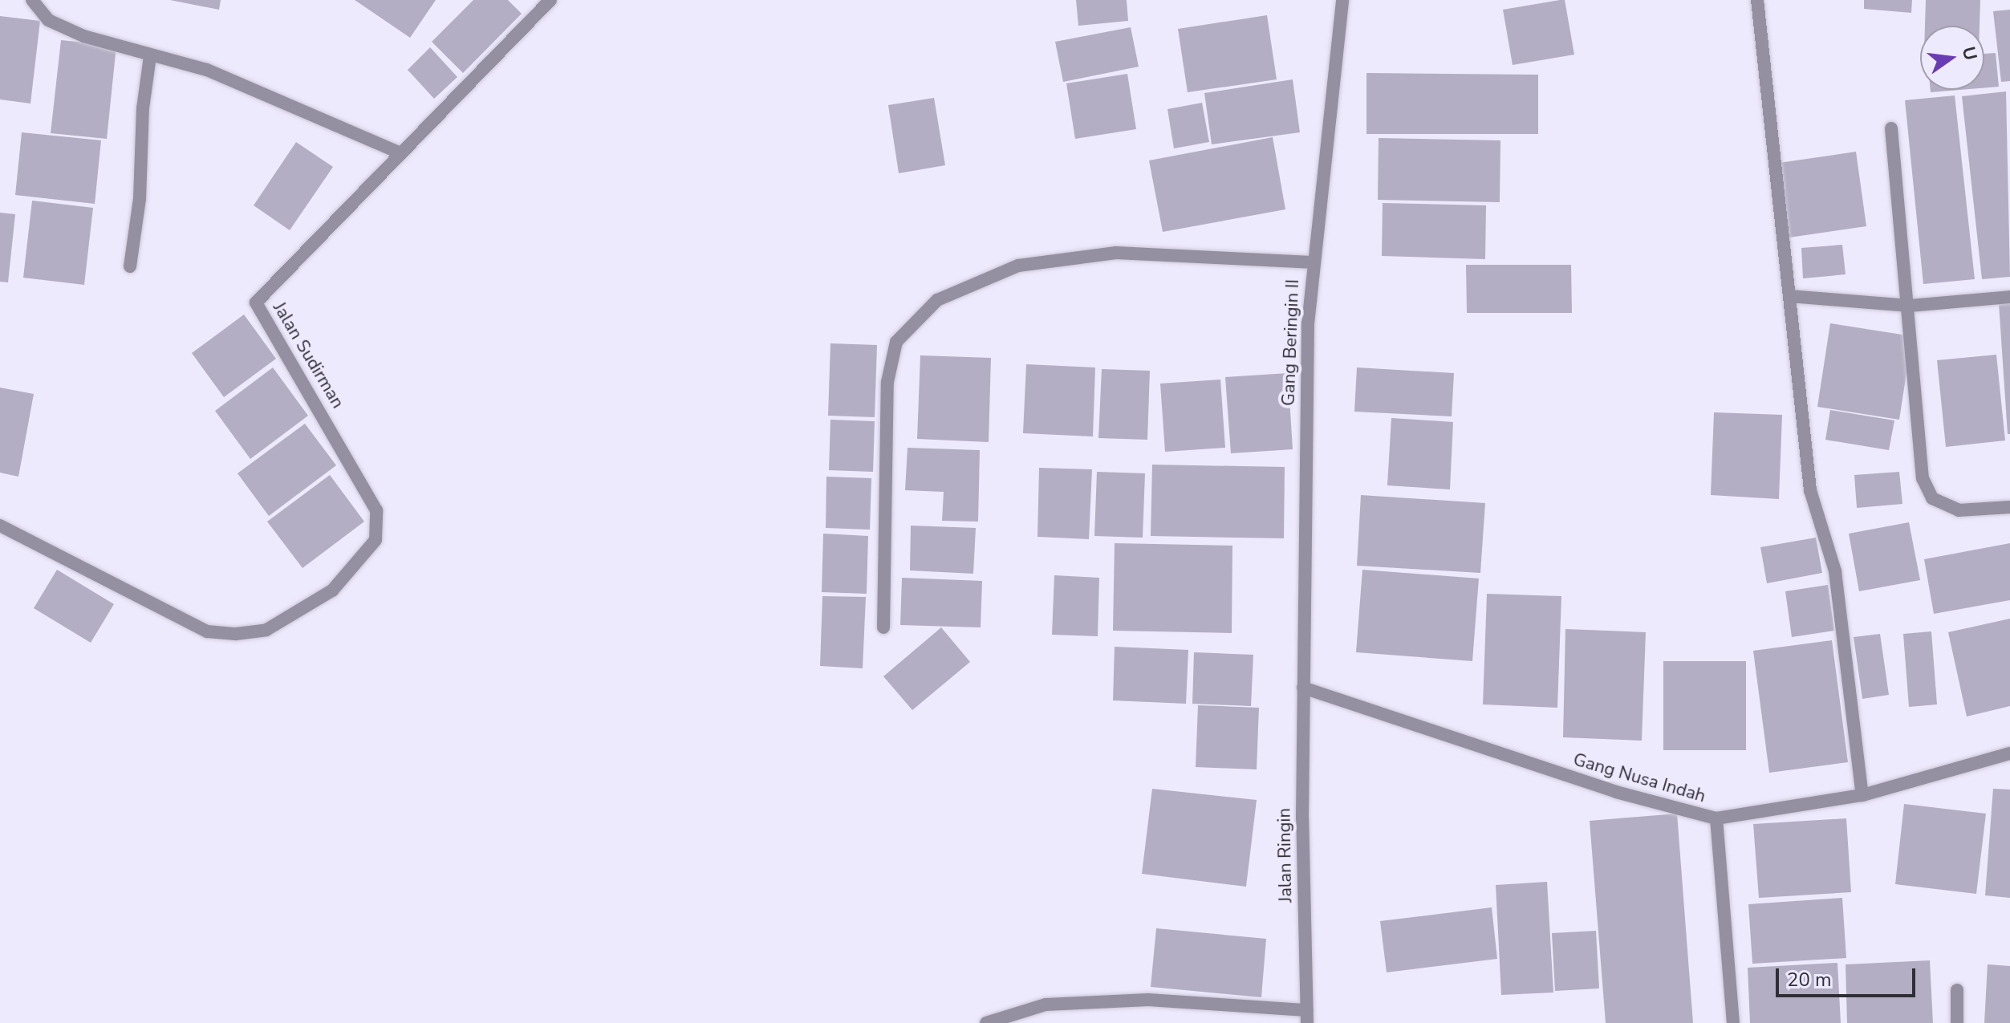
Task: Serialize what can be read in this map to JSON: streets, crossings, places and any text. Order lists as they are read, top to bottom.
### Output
{
  "streets": {
    "street": [
      "Gang Beringin II",
      "Jalan Sudirman",
      "Gang Nusa Indah",
      "Jalan Ringin"
    ]
  },
  "crossings": [
    ["Gang Beringin II", "Gang Nusa Indah"],
    ["Gang Beringin II", "Jalan Ringin"],
    ["Gang Nusa Indah", "Jalan Ringin"]
  ],
  "scale_bar": "20 m",
  "north": "right"
}
